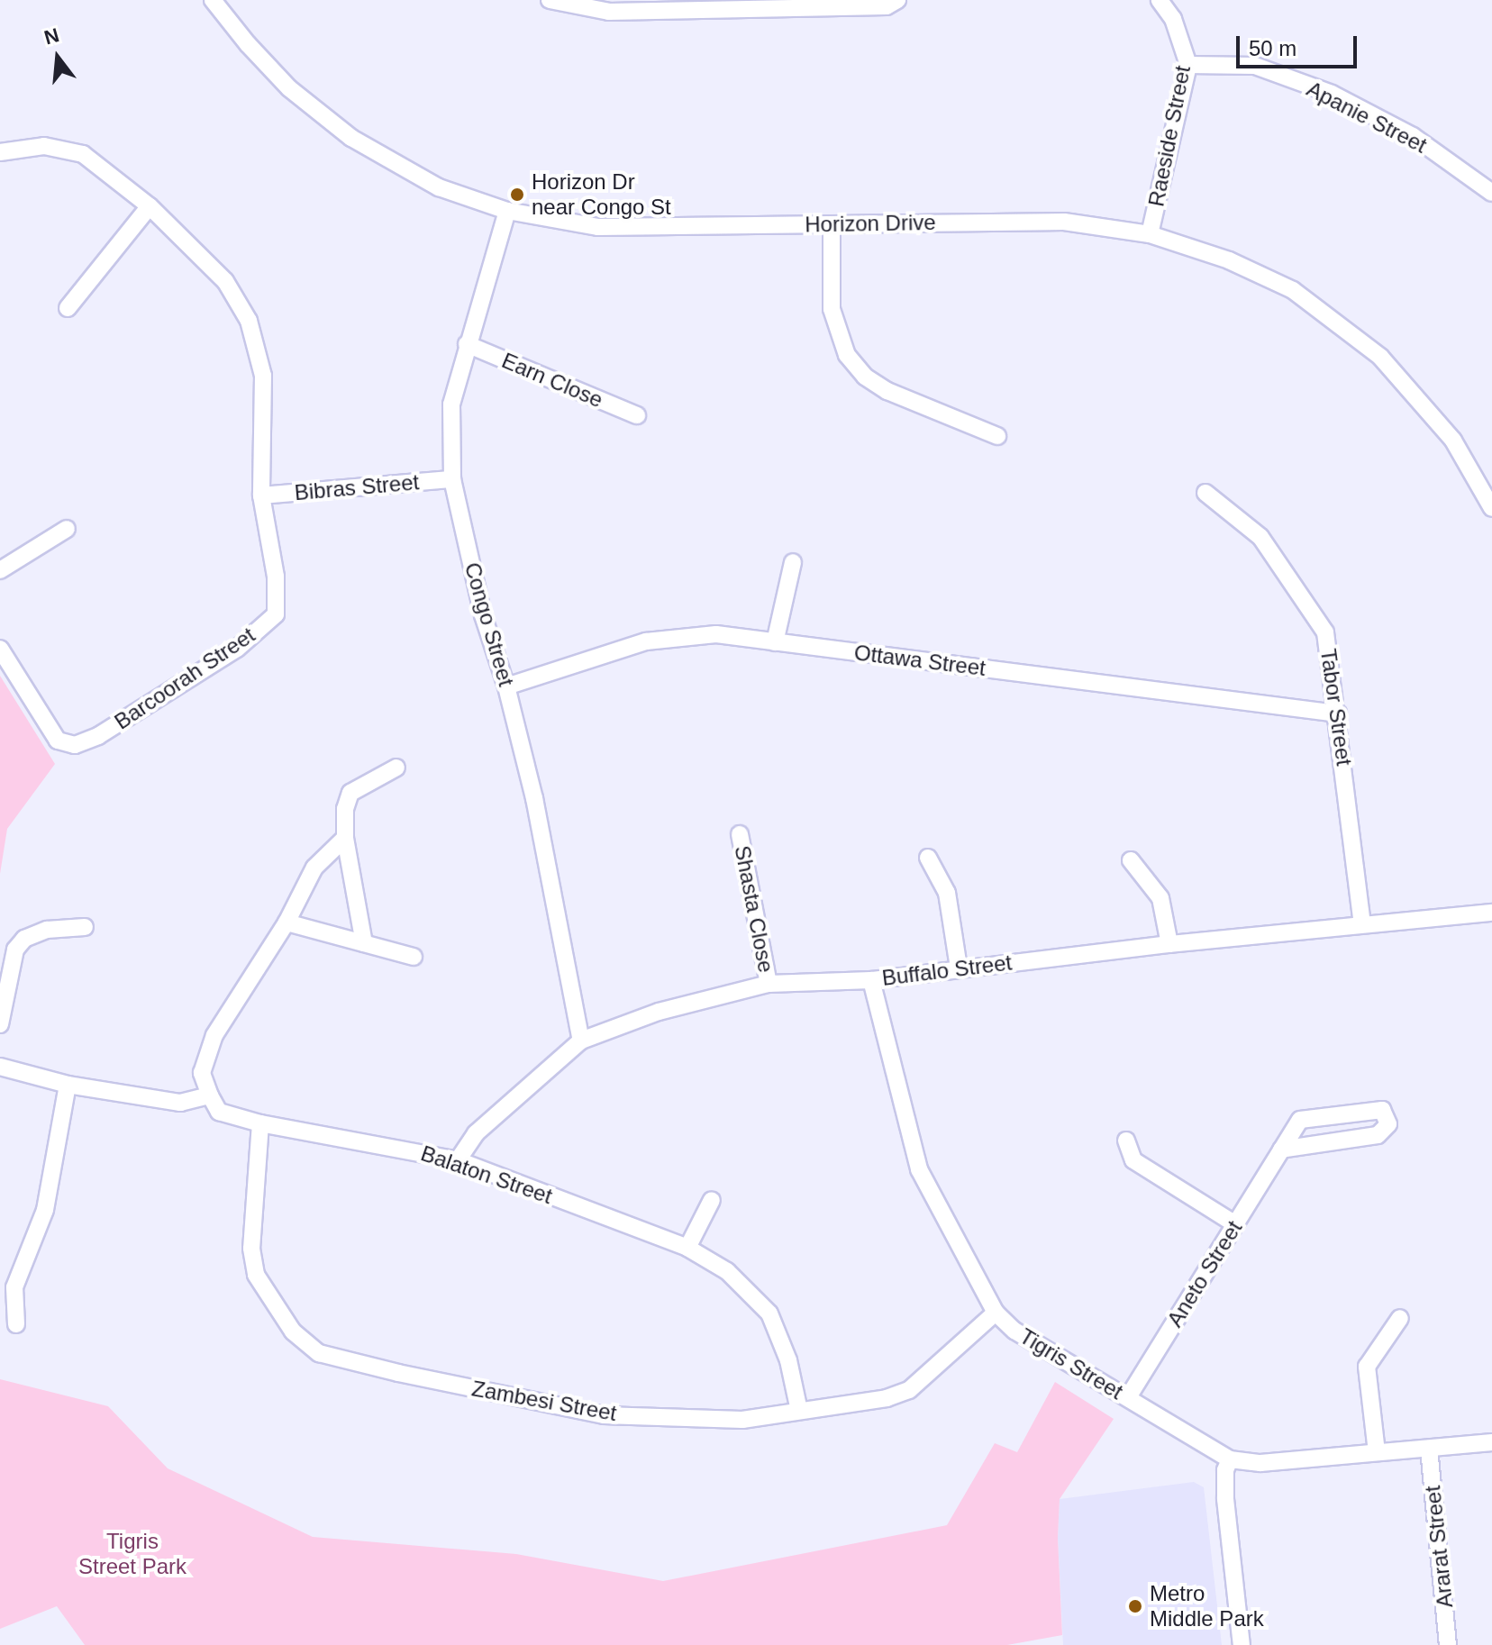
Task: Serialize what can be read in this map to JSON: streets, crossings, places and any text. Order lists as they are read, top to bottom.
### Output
{
  "streets": {
    "street": [
      "Apanie Street",
      "Raeside Street",
      "Horizon Drive",
      "Earn Close",
      "Bibras Street",
      "Congo Street",
      "Ottawa Street",
      "Barcoorah Street",
      "Tabor Street",
      "Shasta Close",
      "Buffalo Street",
      "Balaton Street",
      "Aneto Street",
      "Tigris Street",
      "Zambesi Street",
      "Ararat Street"
    ]
  },
  "crossings": [
    ["Apanie Street", "Raeside Street"],
    ["Raeside Street", "Horizon Drive"],
    ["Horizon Drive", "Congo Street"],
    ["Earn Close", "Congo Street"],
    ["Bibras Street", "Congo Street"],
    ["Bibras Street", "Barcoorah Street"],
    ["Congo Street", "Ottawa Street"],
    ["Congo Street", "Buffalo Street"],
    ["Ottawa Street", "Tabor Street"],
    ["Tabor Street", "Buffalo Street"],
    ["Shasta Close", "Buffalo Street"],
    ["Buffalo Street", "Balaton Street"],
    ["Buffalo Street", "Tigris Street"],
    ["Balaton Street", "Zambesi Street"],
    ["Aneto Street", "Tigris Street"],
    ["Tigris Street", "Zambesi Street"],
    ["Tigris Street", "Ararat Street"]
  ],
  "parks": ["Tigris Street Park"],
  "places": ["Horizon Dr near Congo St", "Metro Middle Park"],
  "scale_bar": "50 m",
  "north": "top"
}
